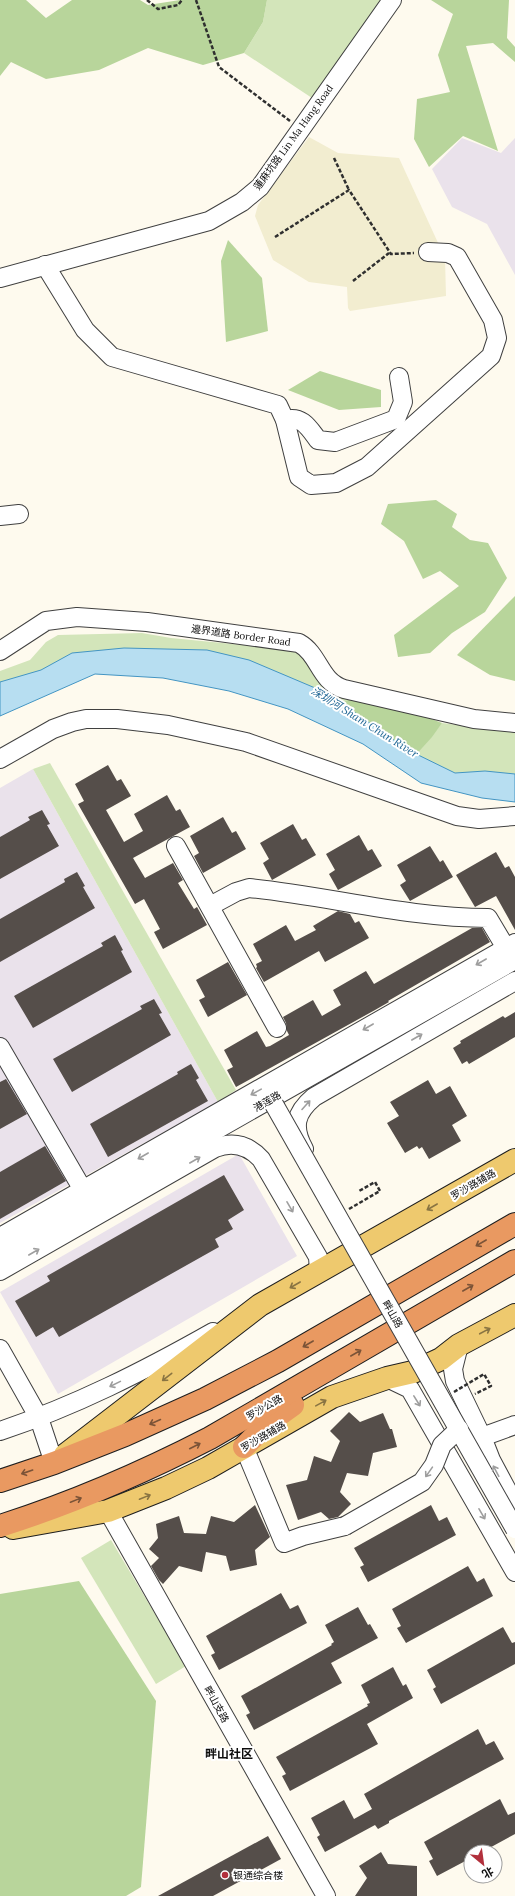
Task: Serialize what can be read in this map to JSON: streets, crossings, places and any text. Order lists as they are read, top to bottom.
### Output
{
  "streets": {
    "highway": ["罗沙公路"],
    "main road": ["罗沙路辅路"],
    "street": [
      "蓮麻坑路 Lin Ma Hang Road",
      "邊界道路 Border Road",
      "港莲路",
      "畔山路",
      "畔山支路"
    ]
  },
  "crossings": [
    ["港莲路", "畔山路"],
    ["罗沙路辅路", "畔山支路"]
  ],
  "districts": ["畔山社区"],
  "water": ["深圳河 Sham Chun River"],
  "places": ["银通综合楼"],
  "north": "bottom right"
}
